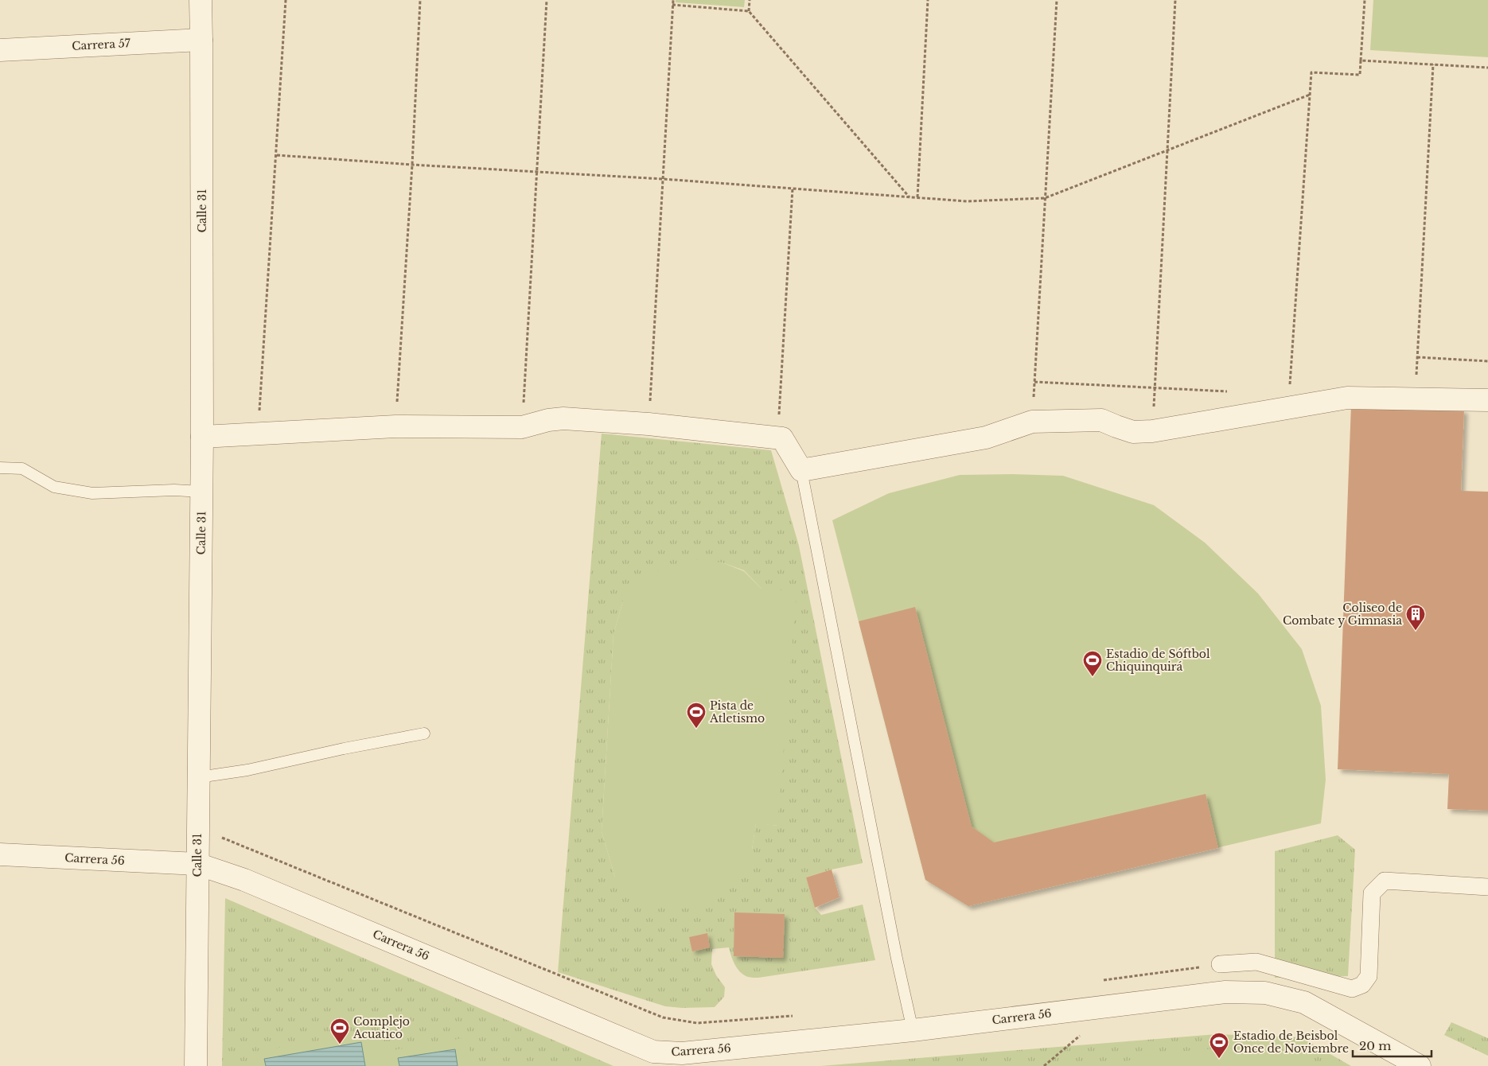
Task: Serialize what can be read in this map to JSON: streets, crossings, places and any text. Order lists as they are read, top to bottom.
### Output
{
  "streets": {
    "street": ["Carrera 57", "Calle 31", "Carrera 56"]
  },
  "crossings": [
    ["Carrera 57", "Calle 31"],
    ["Calle 31", "Carrera 56"]
  ],
  "places": {
    "building": ["Coliseo de Combate y Gimnasia"],
    "sports": [
      "Estadio de Sóftbol Chiquinquirá",
      "Pista de Atletismo",
      "Complejo Acuatico",
      "Estadio de Beisbol Once de Noviembre"
    ]
  },
  "scale_bar": "20 m"
}
